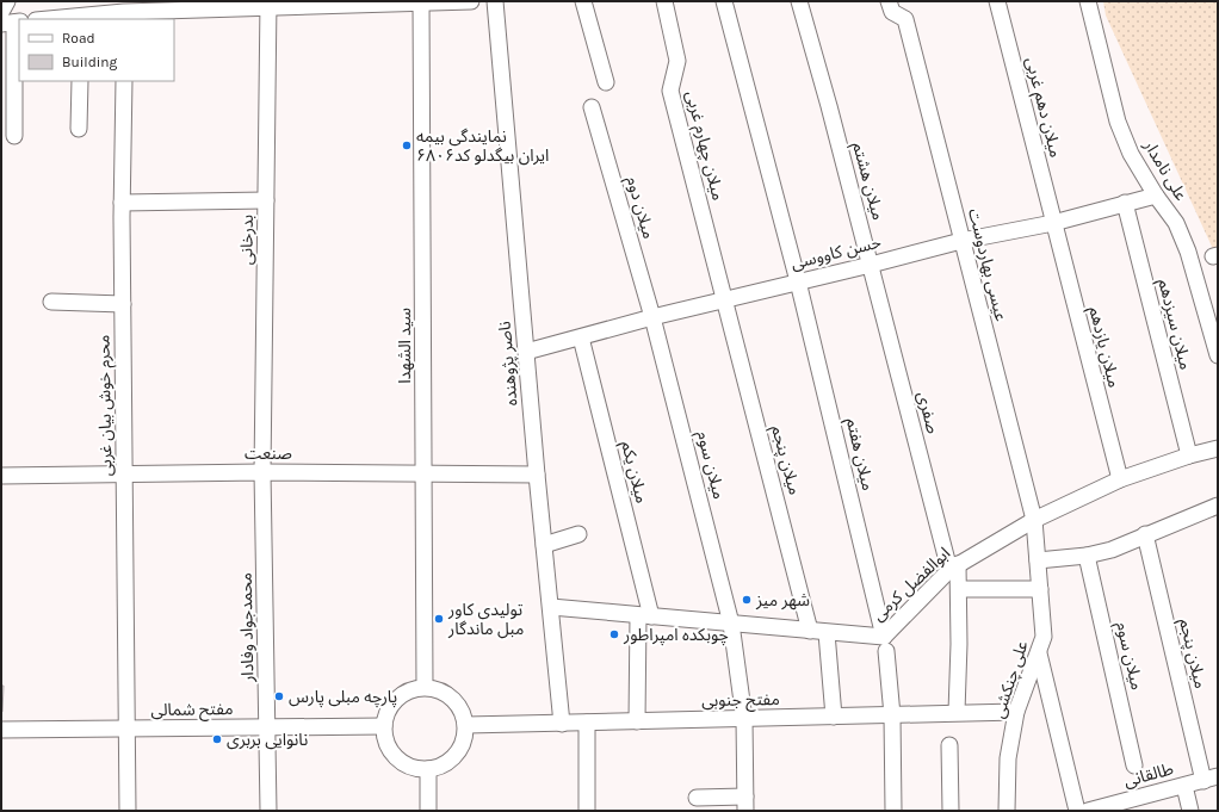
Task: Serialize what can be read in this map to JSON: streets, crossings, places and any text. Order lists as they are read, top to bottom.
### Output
{
  "streets": {
    "street": [
      "میلان دهم غربی",
      "میلان چهارم غربی",
      "علی نامدار",
      "میلان هشتم",
      "میلان دوم",
      "بدرخانی",
      "حسن کاووسی",
      "عیسی بهاردوست",
      "میلان سیزدهم",
      "سید الشهدا",
      "میلان یازدهم",
      "ناصر پژوهنده",
      "محرم خوش بیان غربی",
      "صفری",
      "صنعت",
      "میلان هفتم",
      "میلان پنجم",
      "میلان سوم",
      "میلان یکم",
      "ابوالفضل کرمی",
      "محمدجواد وفادار",
      "علی چنکشی",
      "مفتح جنوبی",
      "مفتح شمالی",
      "طالقانی"
    ]
  },
  "crossings": [
    ["میلان دهم غربی", "حسن کاووسی"],
    ["میلان دهم غربی", "میلان یازدهم"],
    ["میلان چهارم غربی", "حسن کاووسی"],
    ["میلان چهارم غربی", "میلان پنجم"],
    ["علی نامدار", "حسن کاووسی"],
    ["میلان هشتم", "حسن کاووسی"],
    ["میلان هشتم", "صفری"],
    ["میلان دوم", "حسن کاووسی"],
    ["میلان دوم", "میلان سوم"],
    ["بدرخانی", "صنعت"],
    ["بدرخانی", "محمدجواد وفادار"],
    ["حسن کاووسی", "عیسی بهاردوست"],
    ["حسن کاووسی", "میلان سیزدهم"],
    ["حسن کاووسی", "میلان یازدهم"],
    ["حسن کاووسی", "ناصر پژوهنده"],
    ["حسن کاووسی", "صفری"],
    ["حسن کاووسی", "میلان هفتم"],
    ["حسن کاووسی", "میلان پنجم"],
    ["حسن کاووسی", "میلان سوم"],
    ["حسن کاووسی", "میلان یکم"],
    ["عیسی بهاردوست", "ابوالفضل کرمی"],
    ["عیسی بهاردوست", "علی چنکشی"],
    ["میلان سیزدهم", "ابوالفضل کرمی"],
    ["سید الشهدا", "صنعت"],
    ["سید الشهدا", "مفتح جنوبی"],
    ["سید الشهدا", "مفتح شمالی"],
    ["میلان یازدهم", "ابوالفضل کرمی"],
    ["ناصر پژوهنده", "صنعت"],
    ["ناصر پژوهنده", "ابوالفضل کرمی"],
    ["ناصر پژوهنده", "مفتح جنوبی"],
    ["محرم خوش بیان غربی", "صنعت"],
    ["محرم خوش بیان غربی", "مفتح شمالی"],
    ["صفری", "ابوالفضل کرمی"],
    ["صفری", "مفتح جنوبی"],
    ["صنعت", "محمدجواد وفادار"],
    ["میلان هفتم", "ابوالفضل کرمی"],
    ["میلان هفتم", "مفتح جنوبی"],
    ["میلان پنجم", "ابوالفضل کرمی"],
    ["میلان پنجم", "طالقانی"],
    ["میلان سوم", "ابوالفضل کرمی"],
    ["میلان سوم", "مفتح جنوبی"],
    ["میلان یکم", "ابوالفضل کرمی"],
    ["میلان یکم", "مفتح جنوبی"],
    ["محمدجواد وفادار", "مفتح شمالی"],
    ["علی چنکشی", "مفتح جنوبی"],
    ["مفتح جنوبی", "مفتح شمالی"]
  ],
  "places": [
    "نمایندگی بیمه ایران بیگدلو کد۶۸۰۶",
    "شهر میز",
    "تولیدی کاور مبل ماندگار",
    "چوبکده امپراطور",
    "پارچه مبلی پارس",
    "نانوایی بربری"
  ],
  "legend": ["Road", "Building"]
}
